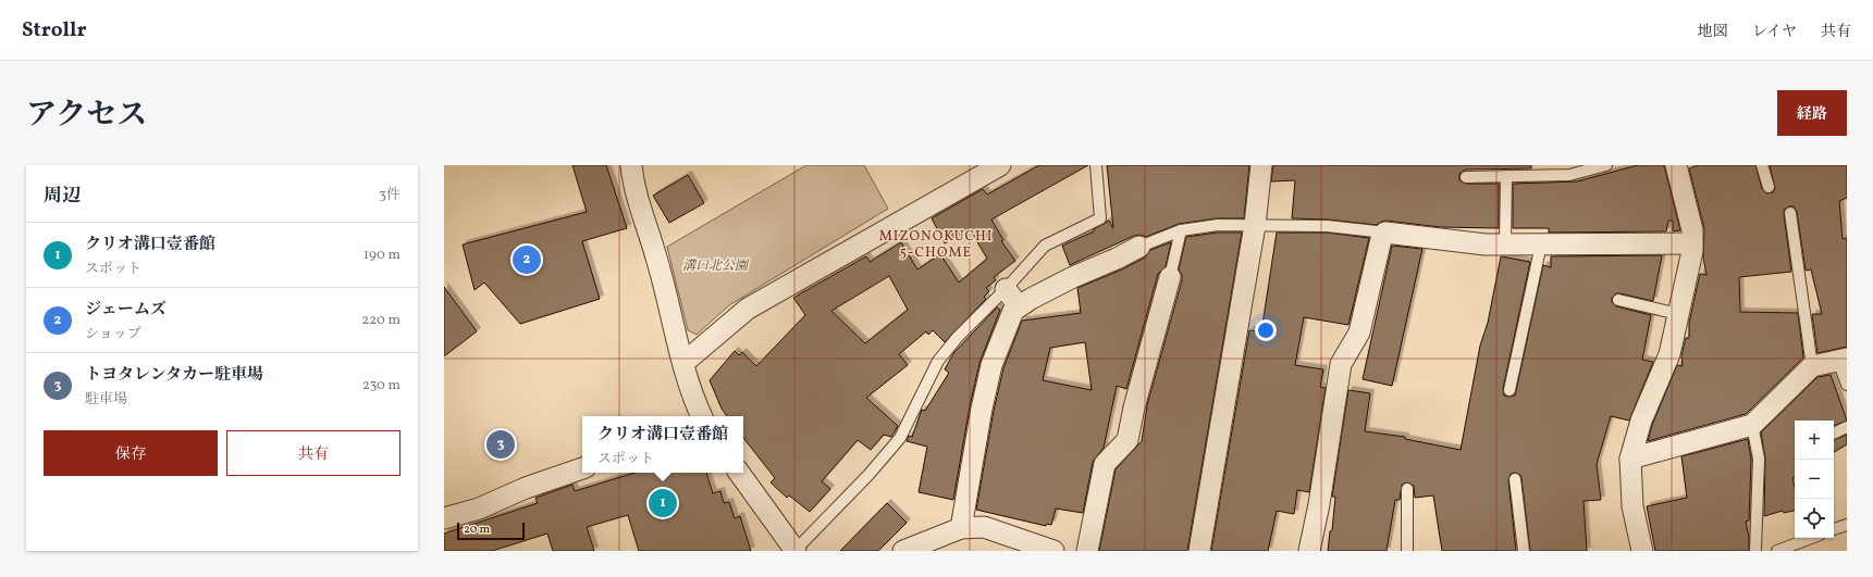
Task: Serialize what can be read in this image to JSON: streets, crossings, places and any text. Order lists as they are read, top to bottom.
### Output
{
  "districts": ["MIZONOKUCHI 5-CHOME"],
  "parks": ["溝口北公園"],
  "scale_bar": "20 m",
  "page": {
    "header": "Strollr",
    "nav": ["地図", "レイヤ", "共有"],
    "title": "アクセス",
    "buttons": [
      "経路",
      ["保存", "共有"]
    ],
    "heading": ["周辺", "3件"],
    "list": [
      {
        "mark": "1",
        "name": "クリオ溝口壹番館",
        "note": "スポット",
        "value": "190 m"
      },
      {
        "mark": "2",
        "name": "ジェームズ",
        "note": "ショップ",
        "value": "220 m"
      },
      {
        "mark": "3",
        "name": "トヨタレンタカー駐車場",
        "note": "駐車場",
        "value": "230 m"
      }
    ],
    "pins": ["2", "3", "1"],
    "popup": ["クリオ溝口壹番館", "スポット"],
    "map_buttons": ["+", "−"],
    "scale": "20 m"
  }
}
